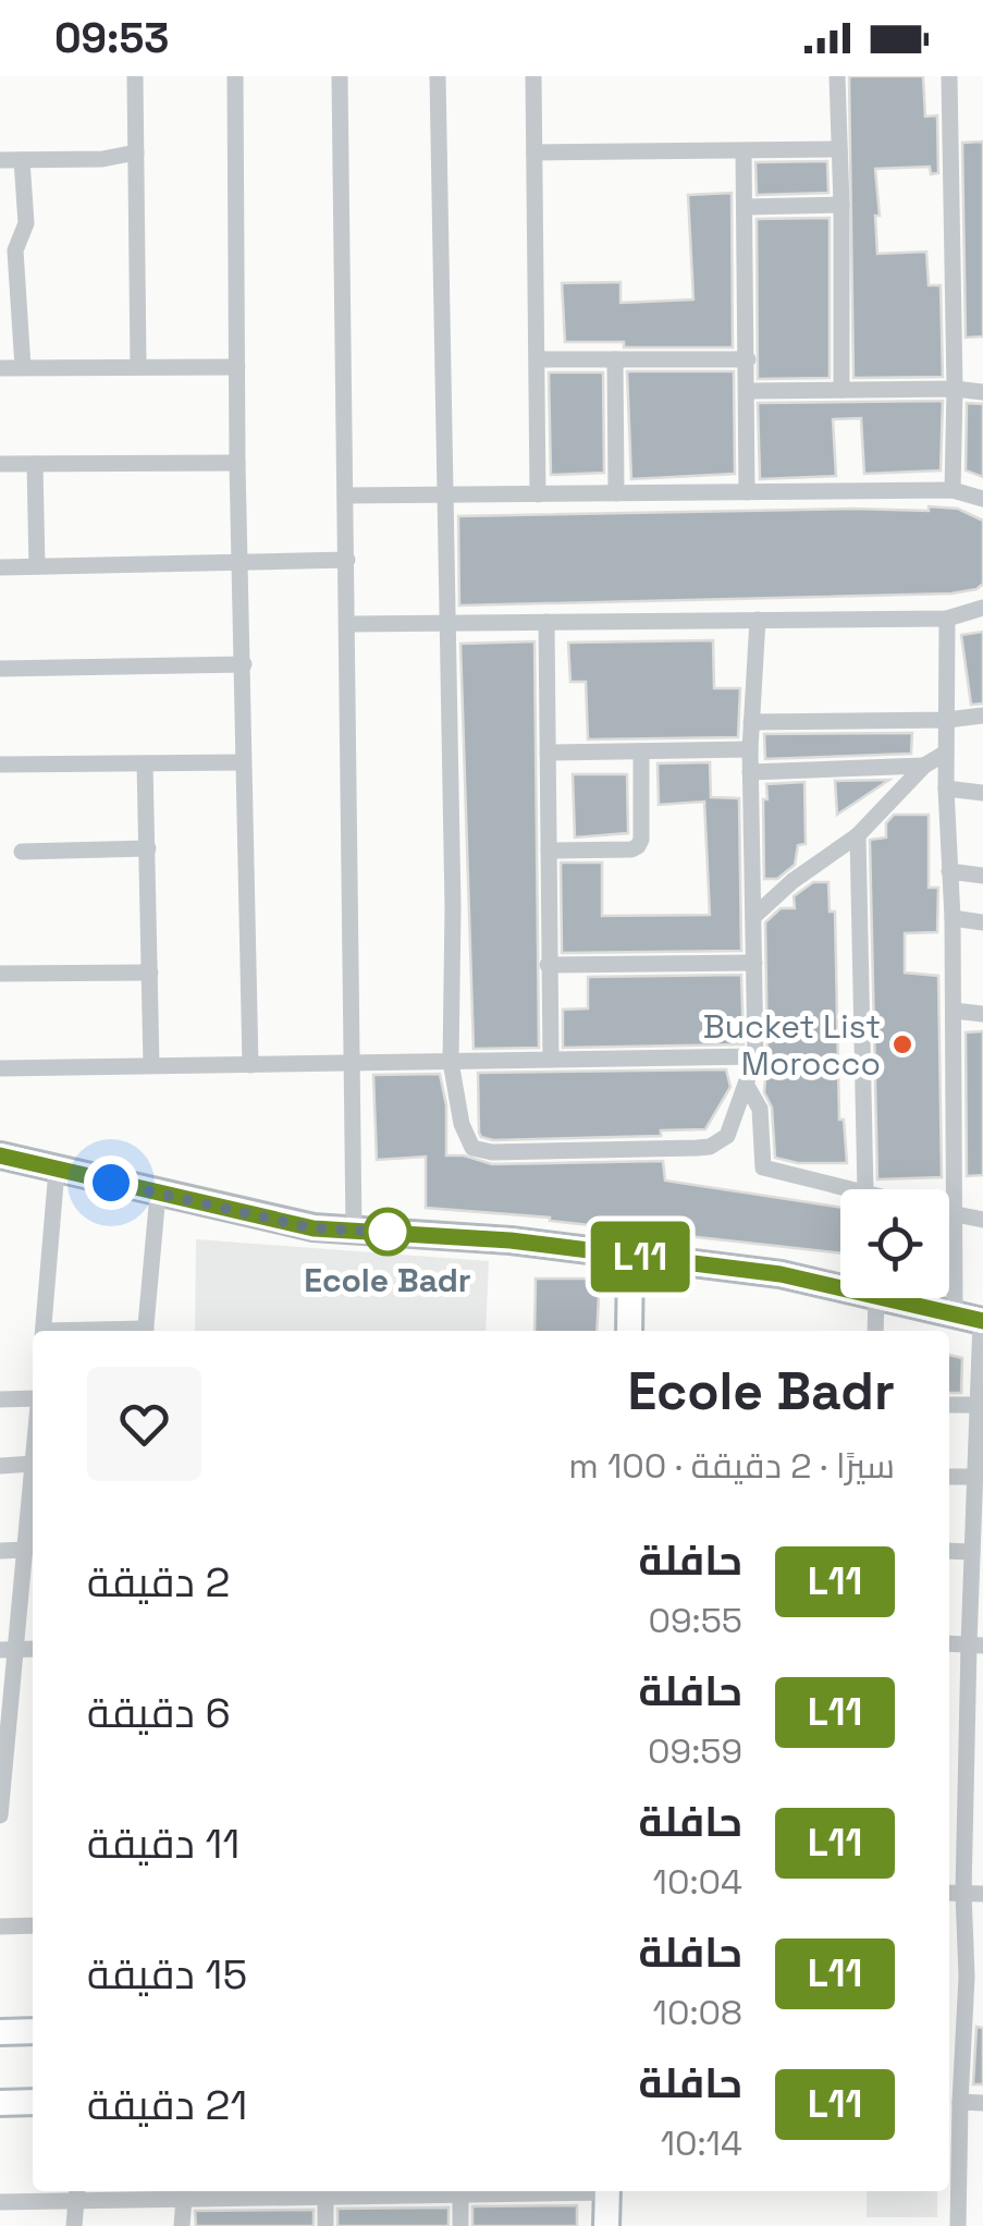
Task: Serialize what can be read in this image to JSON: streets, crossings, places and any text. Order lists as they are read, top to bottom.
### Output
{
  "places": ["Bucket List Morocco", "Ecole Badr"],
  "lines": ["bus line L11"],
  "page": {
    "status": "09:53",
    "on_map": "L11",
    "heading": ["Ecole Badr", "سيرًا · 2 دقيقة · 100 m"],
    "list": [
      {
        "mark": "L11",
        "name": "حافلة",
        "note": "09:55",
        "value": "2 دقيقة"
      },
      {
        "mark": "L11",
        "name": "حافلة",
        "note": "09:59",
        "value": "6 دقيقة"
      },
      {
        "mark": "L11",
        "name": "حافلة",
        "note": "10:04",
        "value": "11 دقيقة"
      },
      {
        "mark": "L11",
        "name": "حافلة",
        "note": "10:08",
        "value": "15 دقيقة"
      },
      {
        "mark": "L11",
        "name": "حافلة",
        "note": "10:14",
        "value": "21 دقيقة"
      }
    ]
  }
}
